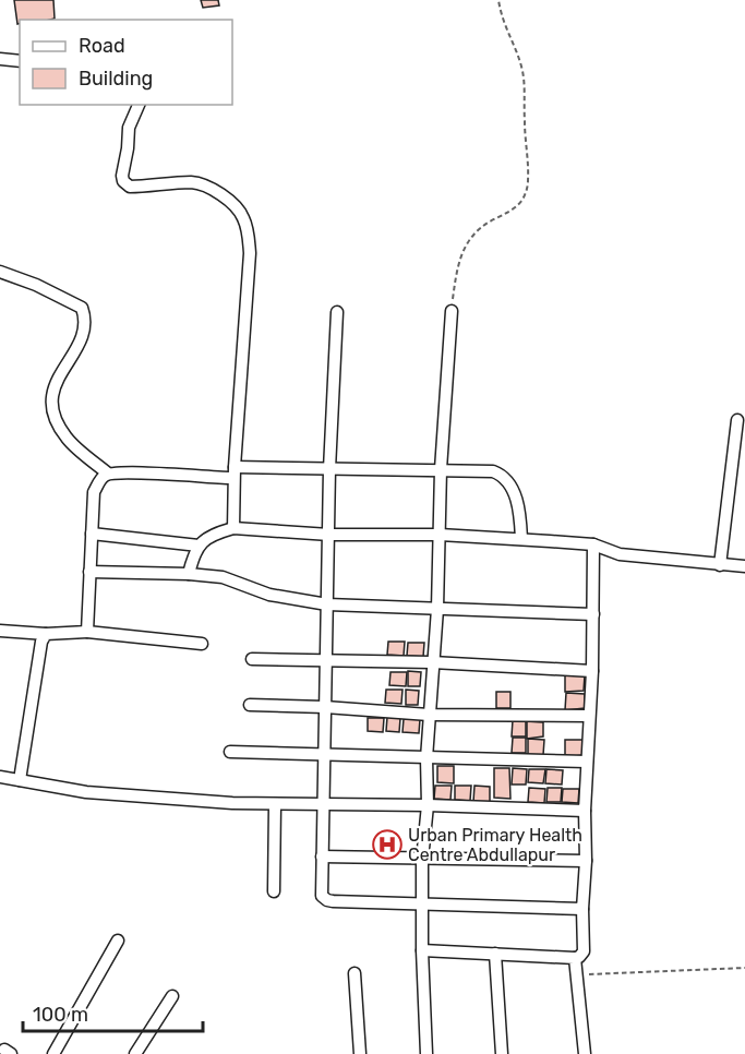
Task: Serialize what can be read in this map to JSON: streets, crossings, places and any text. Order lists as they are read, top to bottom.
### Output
{
  "places": {
    "hospital": ["Urban Primary Health Centre Abdullapur"]
  },
  "legend": ["Road", "Building"],
  "scale_bar": "100 m"
}
